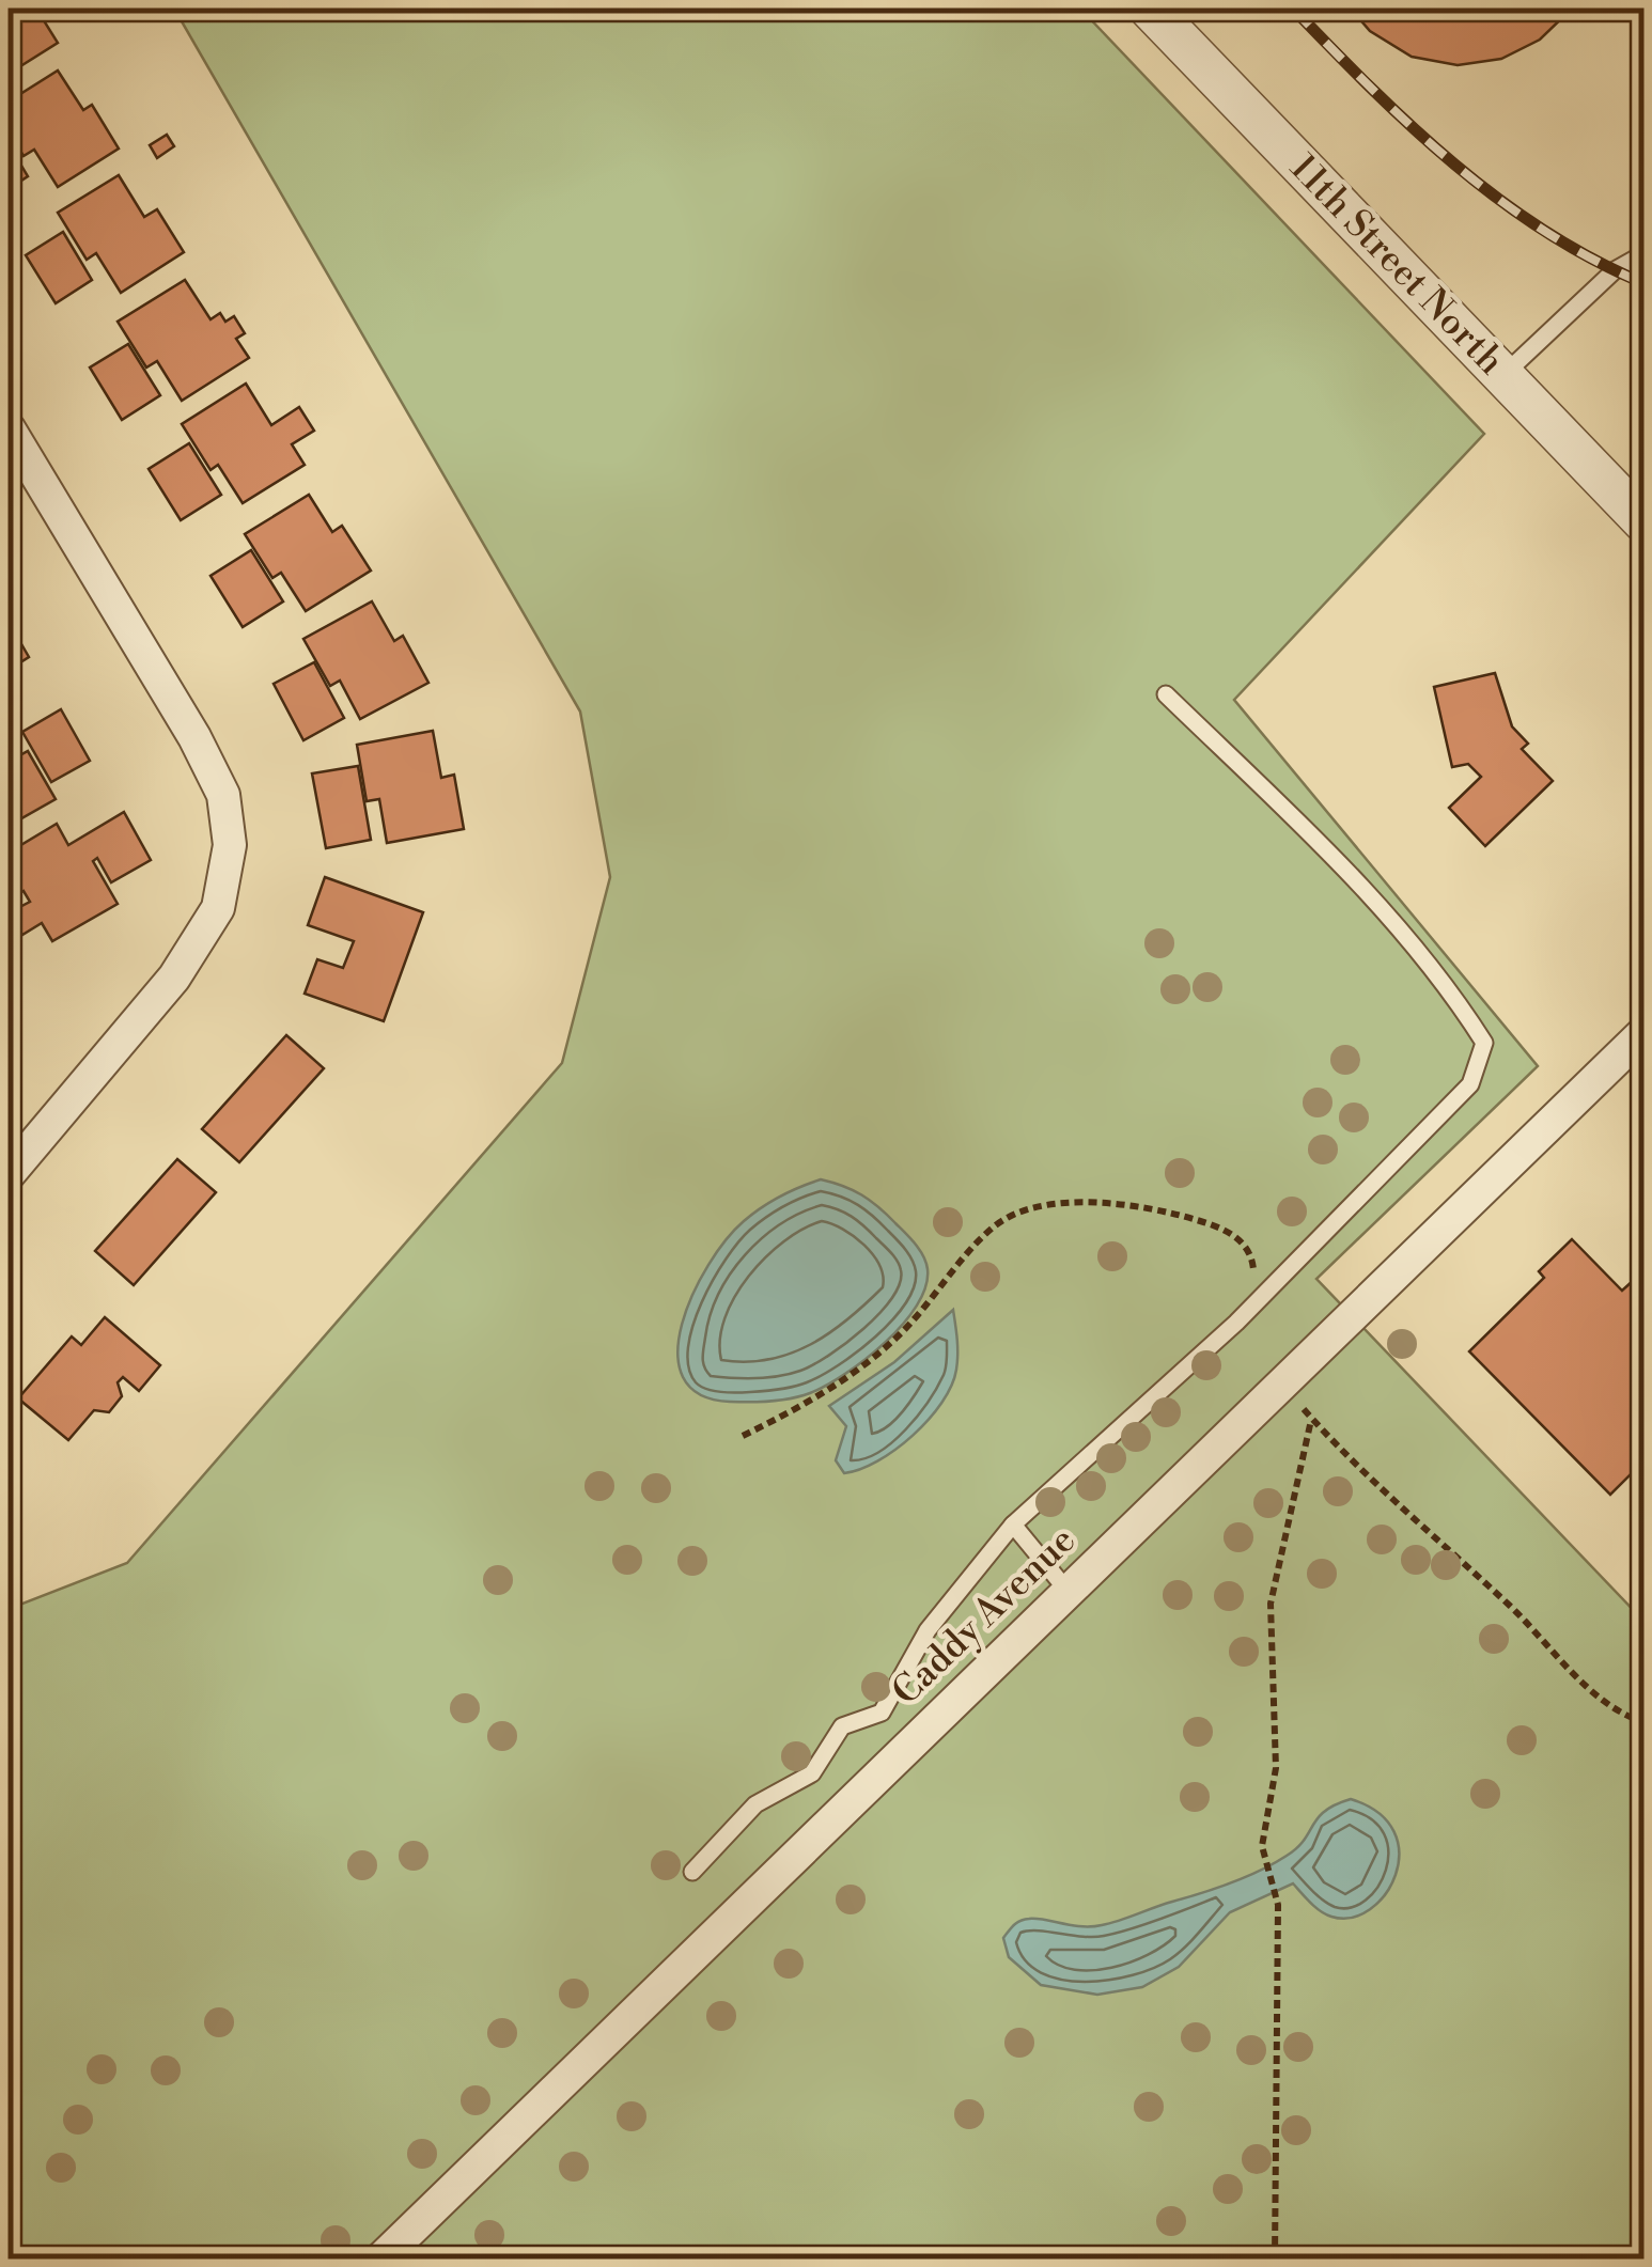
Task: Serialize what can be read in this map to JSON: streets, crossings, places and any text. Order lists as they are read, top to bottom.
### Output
{
  "streets": {
    "street": ["11th Street North", "Caddy Avenue"]
  }
}
